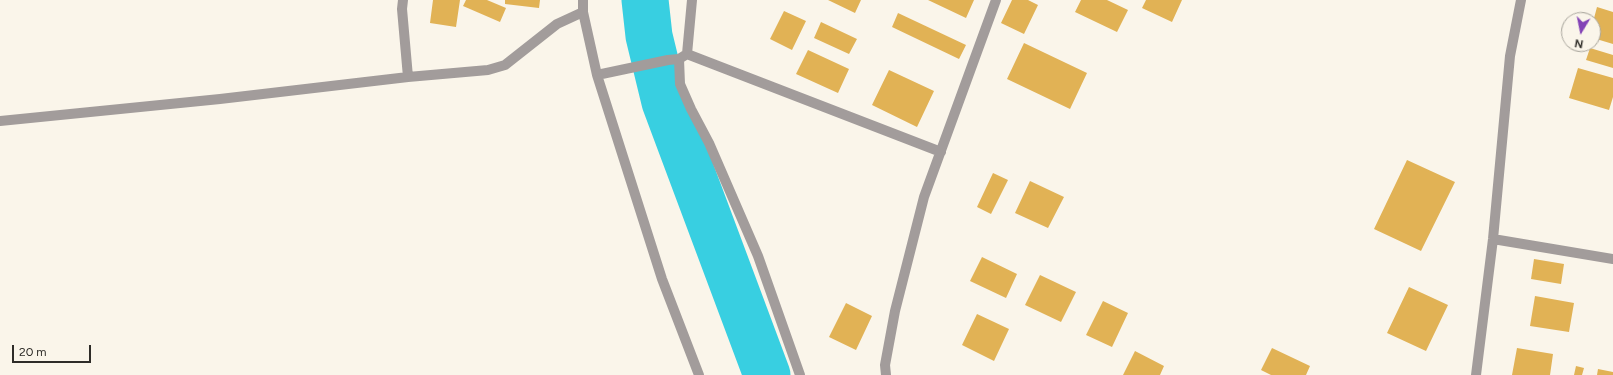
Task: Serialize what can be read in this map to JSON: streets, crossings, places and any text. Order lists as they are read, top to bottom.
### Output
{
  "scale_bar": "20 m",
  "north": "bottom"
}
